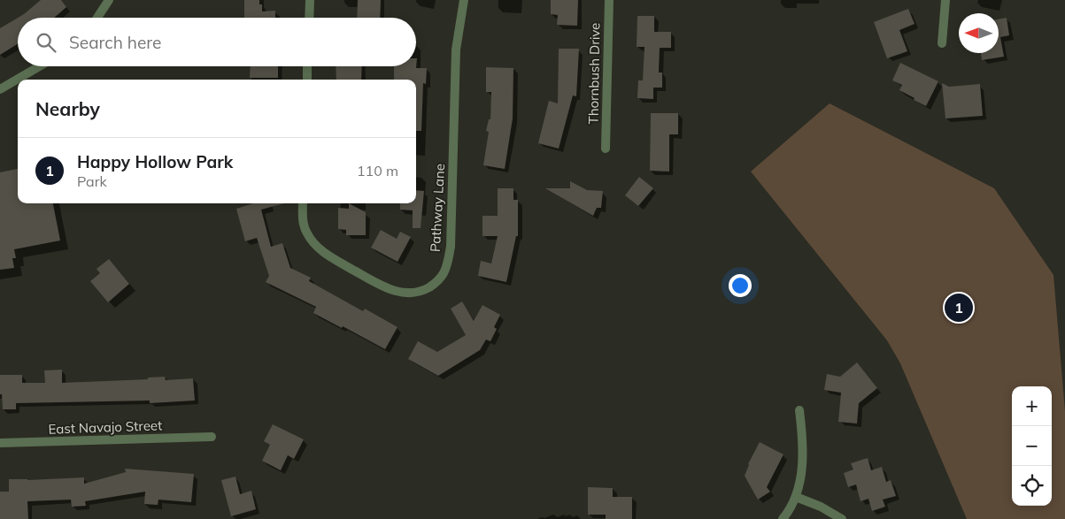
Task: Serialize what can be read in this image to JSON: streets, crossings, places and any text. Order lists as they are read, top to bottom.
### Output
{
  "streets": {
    "street": ["Thornbush Drive", "Pathway Lane", "East Navajo Street"]
  },
  "north": "left",
  "page": {
    "search": "Search here",
    "heading": "Nearby",
    "list": [
      {
        "mark": "1",
        "name": "Happy Hollow Park",
        "note": "Park",
        "value": "110 m"
      }
    ],
    "pins": "1",
    "map_buttons": ["+", "−"]
  }
}
